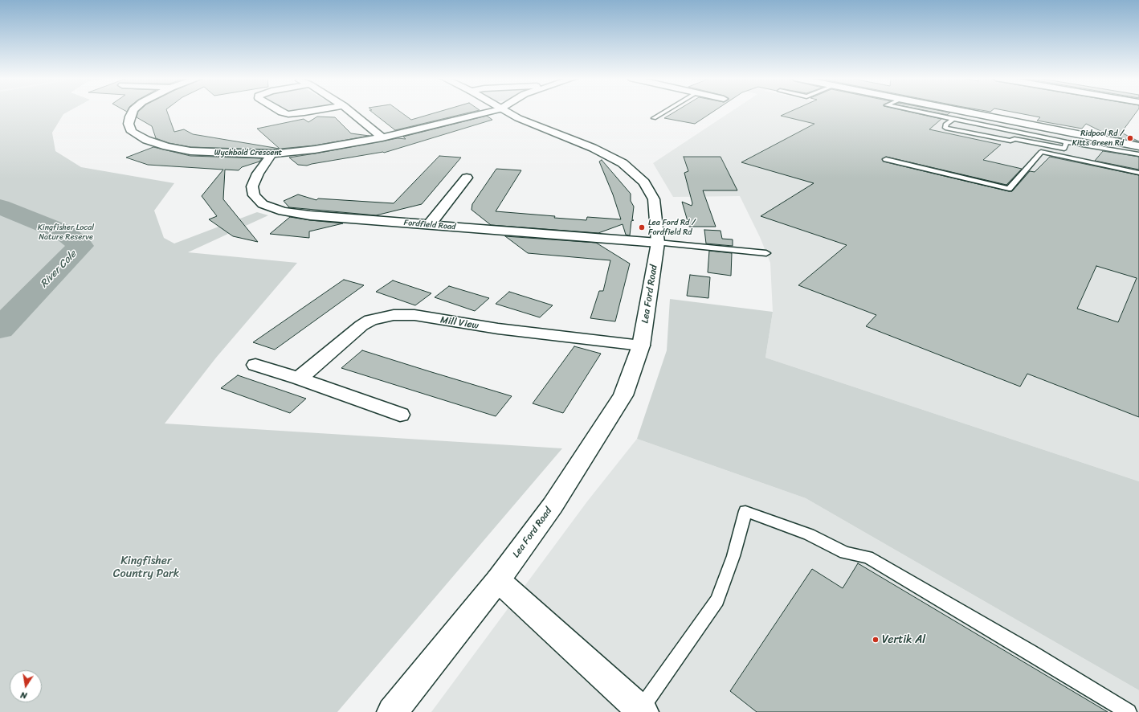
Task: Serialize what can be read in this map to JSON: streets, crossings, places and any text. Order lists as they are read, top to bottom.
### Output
{
  "streets": {
    "street": [
      "Wychbold Crescent",
      "Fordfield Road",
      "Lea Ford Road",
      "Mill View"
    ]
  },
  "crossings": [
    ["Wychbold Crescent", "Fordfield Road"],
    ["Fordfield Road", "Lea Ford Road"],
    ["Lea Ford Road", "Mill View"]
  ],
  "water": ["River Cole"],
  "parks": ["Kingfisher Local Nature Reserve", "Kingfisher Country Park"],
  "places": ["Ridpool Rd / Kitts Green Rd", "Lea Ford Rd / Fordfield Rd", "Vertik Al"],
  "north": "bottom"
}
